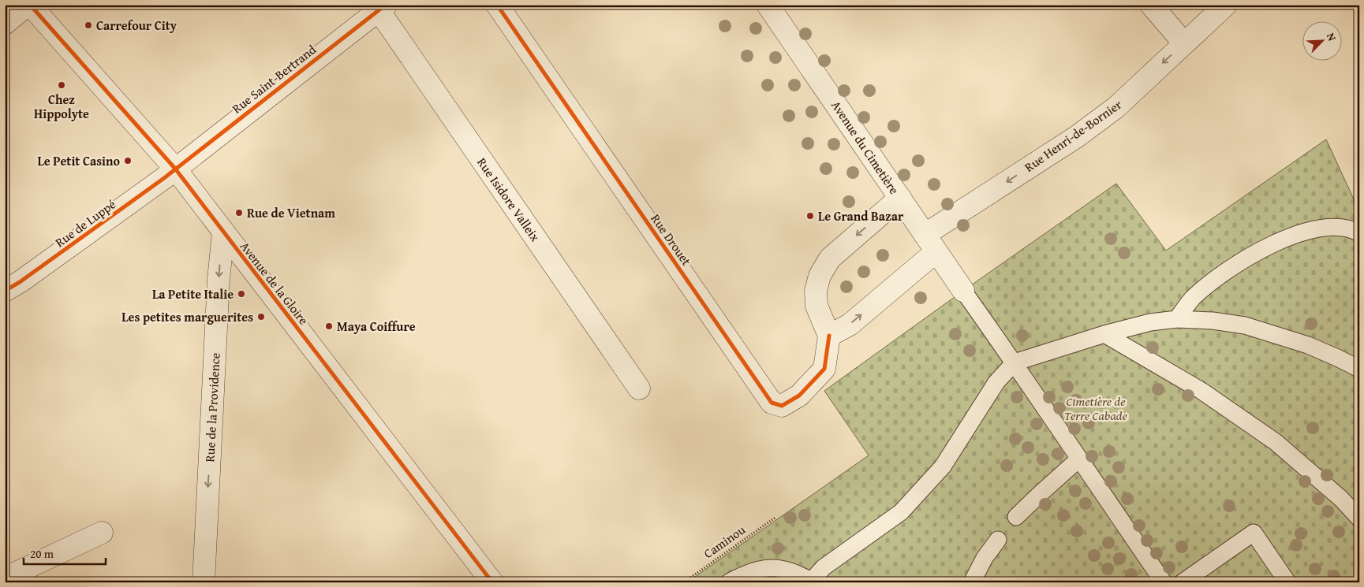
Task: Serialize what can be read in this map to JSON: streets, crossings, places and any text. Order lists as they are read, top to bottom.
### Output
{
  "streets": {
    "street": [
      "Rue Saint-Bertrand",
      "Rue Henri-de-Bornier",
      "Avenue du Cimetière",
      "Rue Isidore Valleix",
      "Rue de Luppé",
      "Rue Drouet",
      "Avenue de la Gloire",
      "Rue de la Providence"
    ],
    "path": ["Caminou"]
  },
  "crossings": [
    ["Rue Saint-Bertrand", "Rue Isidore Valleix"],
    ["Rue Saint-Bertrand", "Rue de Luppé"],
    ["Rue Saint-Bertrand", "Avenue de la Gloire"],
    ["Rue Henri-de-Bornier", "Avenue du Cimetière"],
    ["Rue de Luppé", "Avenue de la Gloire"],
    ["Avenue de la Gloire", "Rue de la Providence"]
  ],
  "one_way": ["Rue Henri-de-Bornier", "Rue de la Providence"],
  "parks": ["Cimetière de Terre Cabade"],
  "places": [
    "Carrefour City",
    "Chez Hippolyte",
    "Le Petit Casino",
    "Rue de Vietnam",
    "Le Grand Bazar",
    "La Petite Italie",
    "Les petites marguerites",
    "Maya Coiffure"
  ],
  "scale_bar": "20 m",
  "north": "top right"
}
